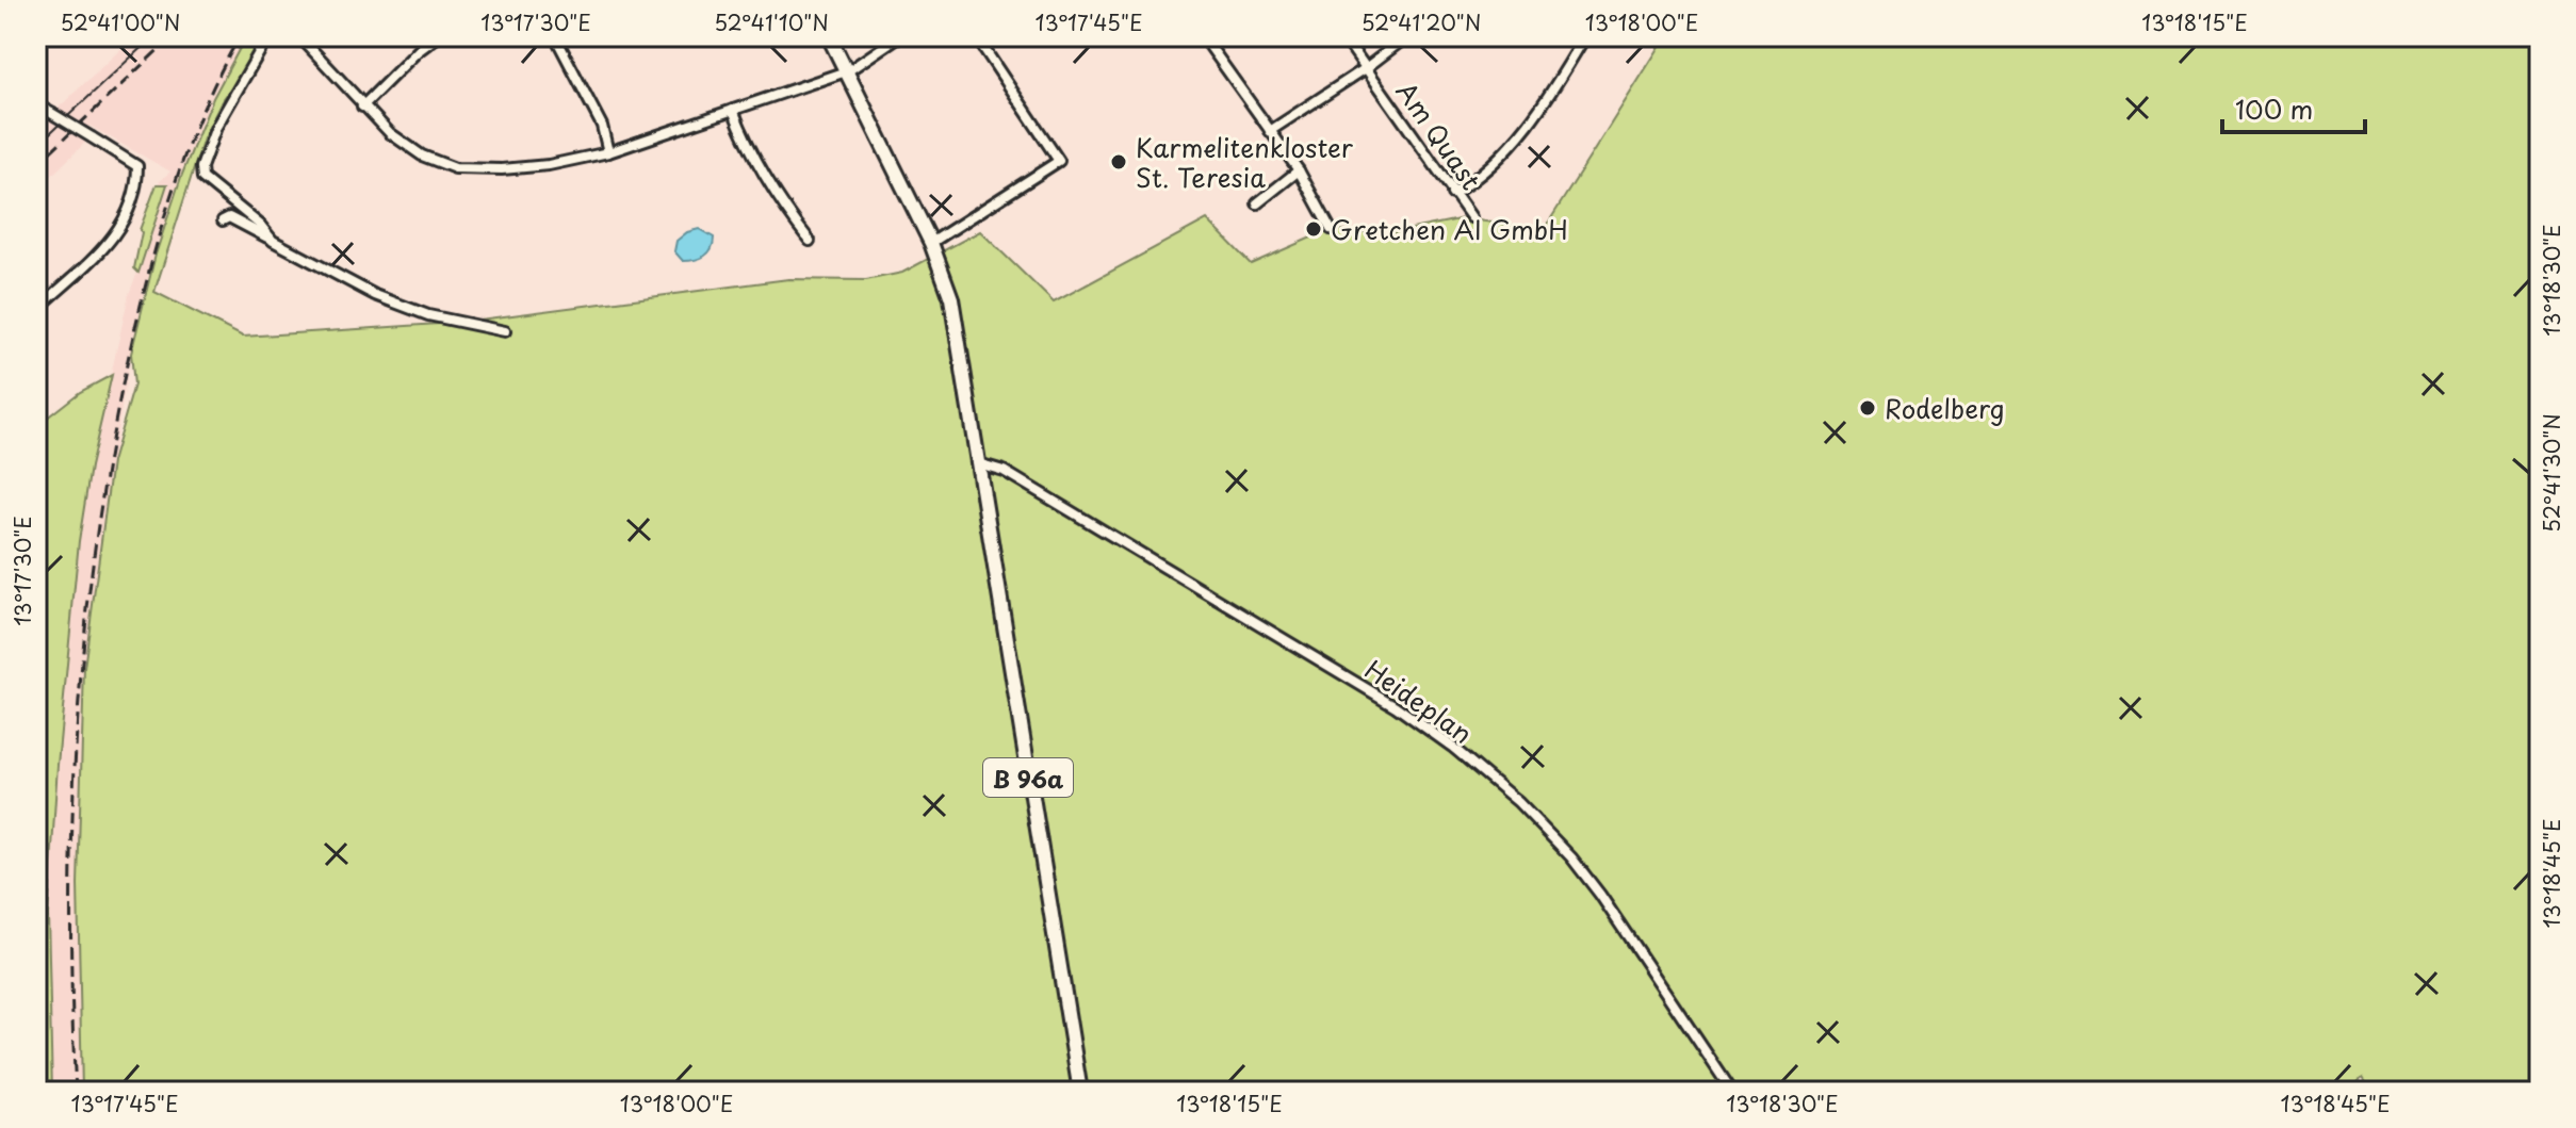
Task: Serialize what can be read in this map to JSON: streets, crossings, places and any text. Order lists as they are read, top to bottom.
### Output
{
  "streets": {
    "main road": ["B 96a"],
    "street": ["Am Quast", "Heideplan"]
  },
  "crossings": [
    ["Heideplan", "B 96a"]
  ],
  "places": ["Karmelitenkloster St. Teresia", "Gretchen AI GmbH", "Rodelberg"],
  "scale_bar": "100 m",
  "coordinates": [
    "52°41'00\"N",
    "13°17'30\"E",
    "52°41'10\"N",
    "13°17'45\"E",
    "52°41'20\"N",
    "13°18'00\"E",
    "13°18'15\"E",
    "13°18'30\"E",
    "52°41'30\"N",
    "13°18'45\"E"
  ]
}
